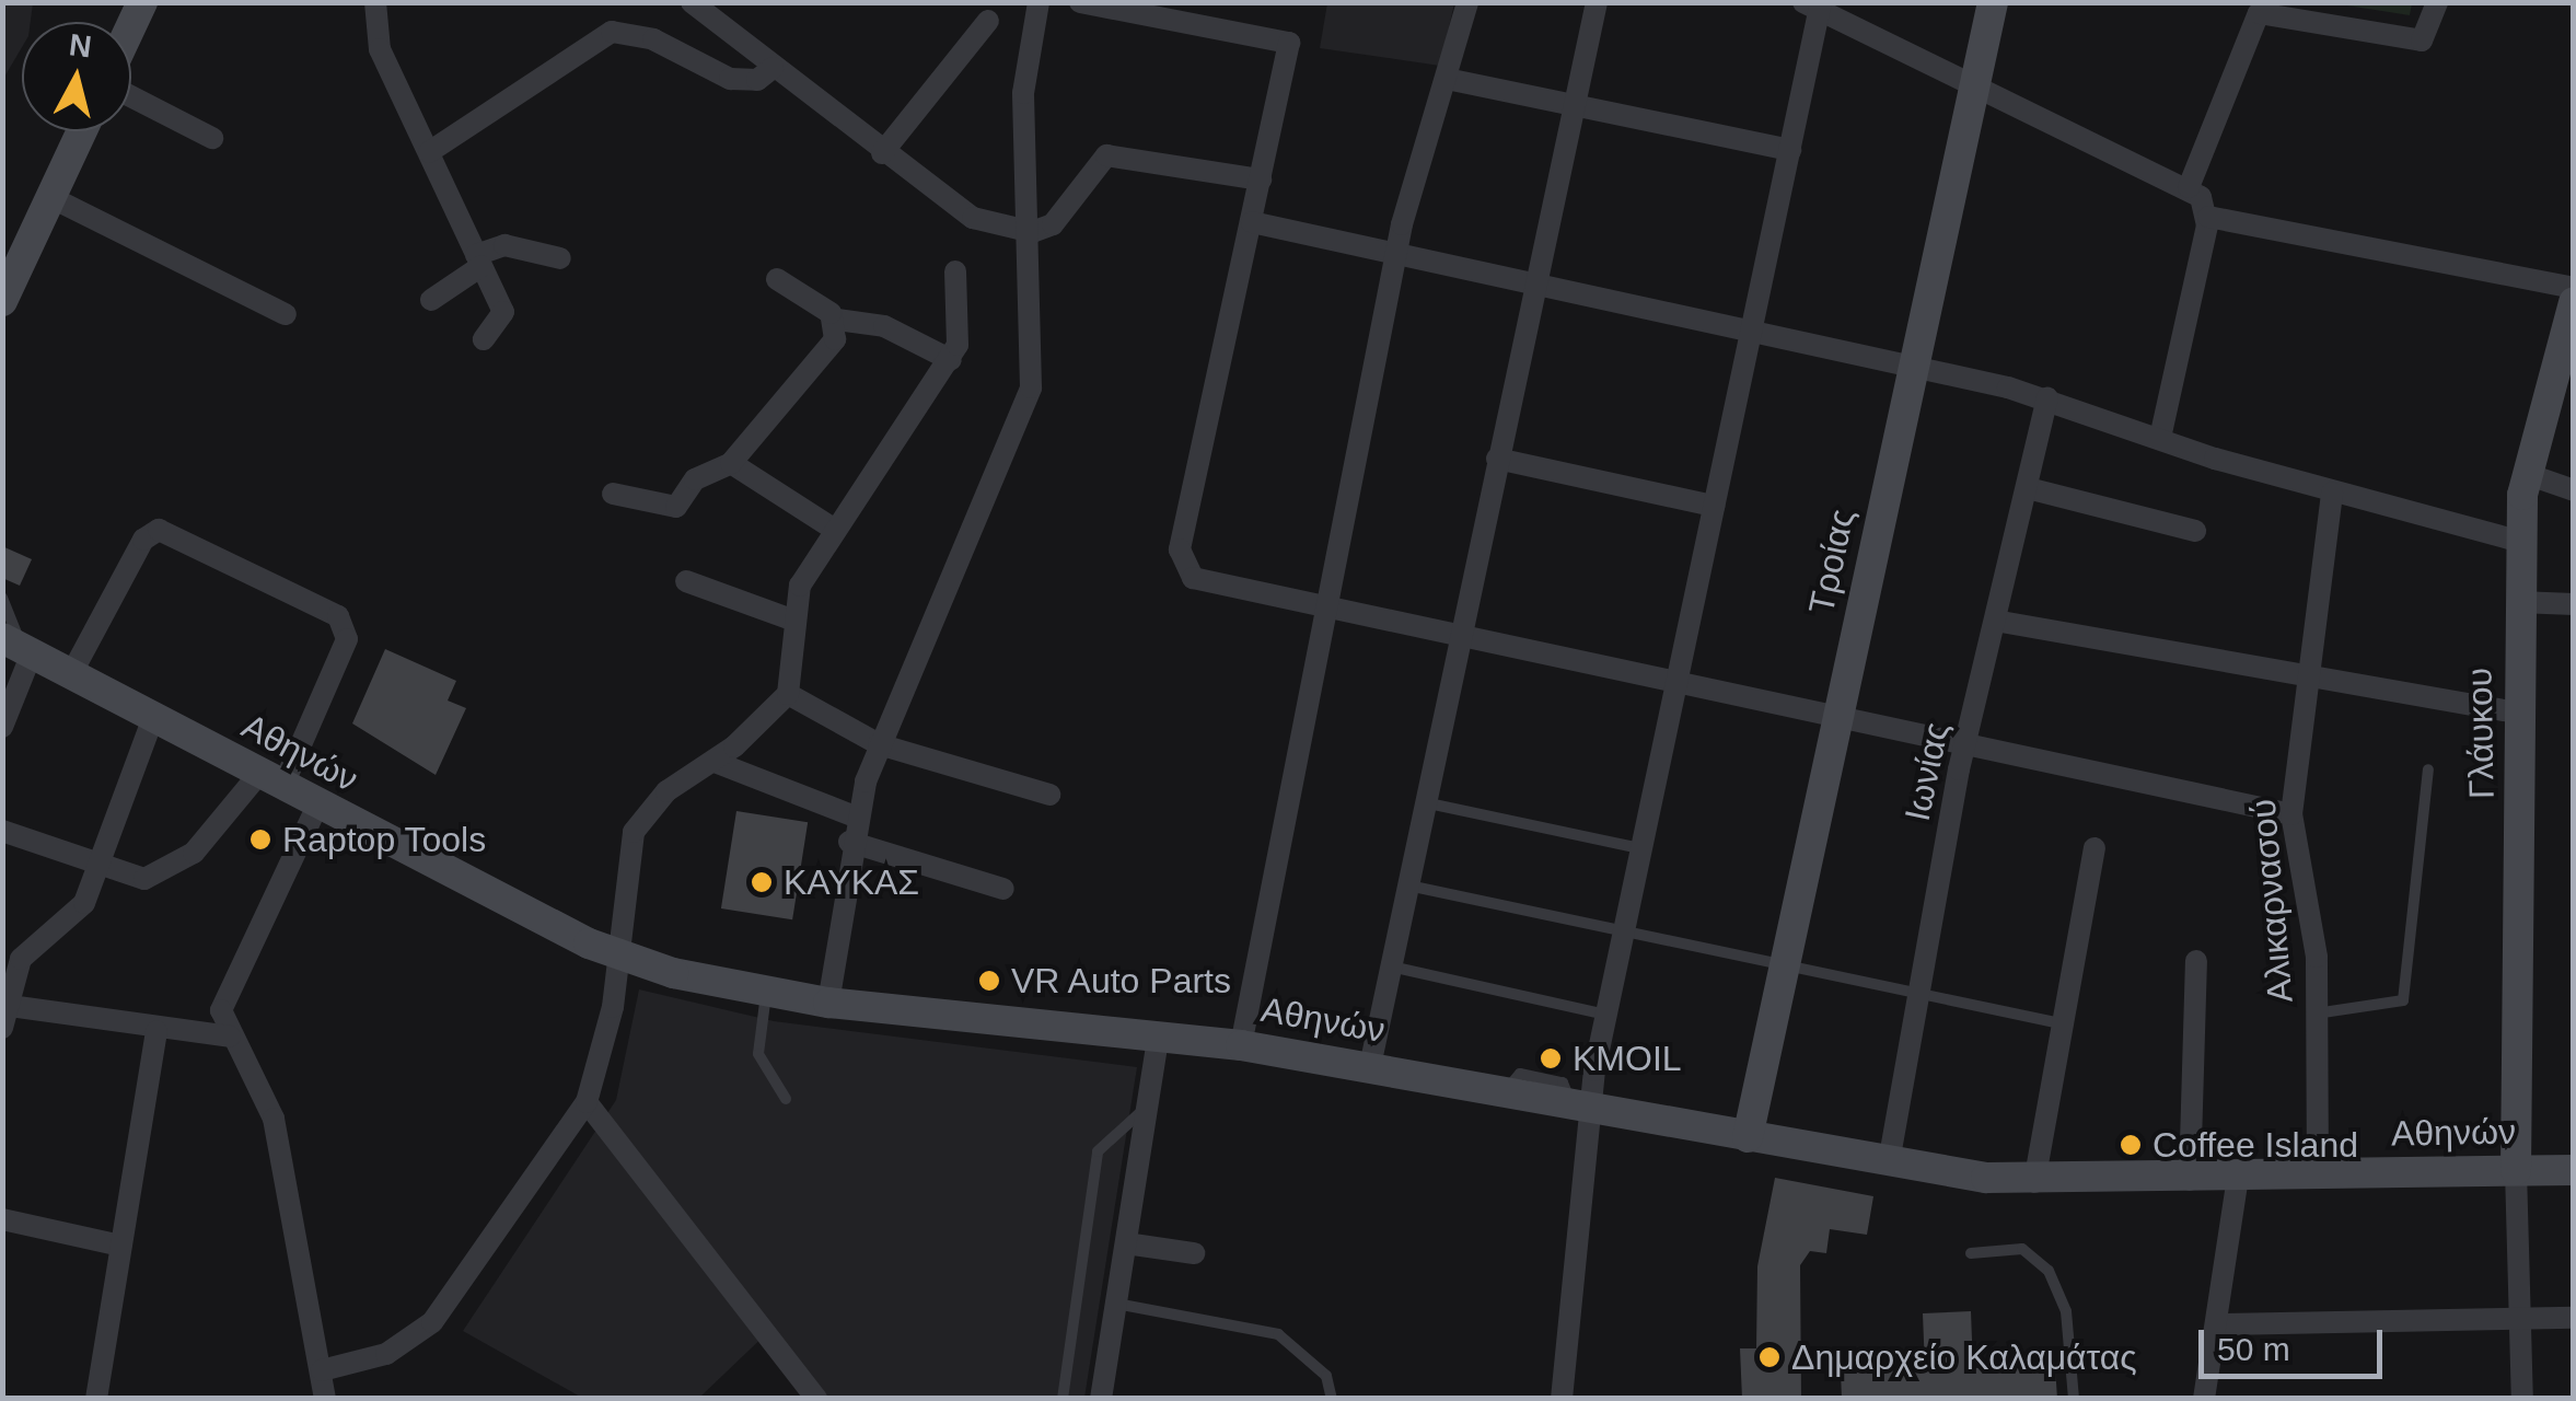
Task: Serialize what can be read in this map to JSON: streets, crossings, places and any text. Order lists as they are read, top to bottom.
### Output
{
  "streets": {
    "main road": ["Τροίας", "Γλάυκου", "Αθηνών"],
    "street": ["Ιωνίας", "Αλικαρνασού"]
  },
  "crossings": [
    ["Τροίας", "Αθηνών"],
    ["Γλάυκου", "Αθηνών"],
    ["Αθηνών", "Ιωνίας"],
    ["Αθηνών", "Αλικαρνασού"]
  ],
  "places": [
    "Raptop Tools",
    "ΚΑΥΚΑΣ",
    "VR Auto Parts",
    "KMOIL",
    "Coffee Island",
    "Δημαρχείο Καλαμάτας"
  ],
  "scale_bar": "50 m",
  "north": "top"
}
